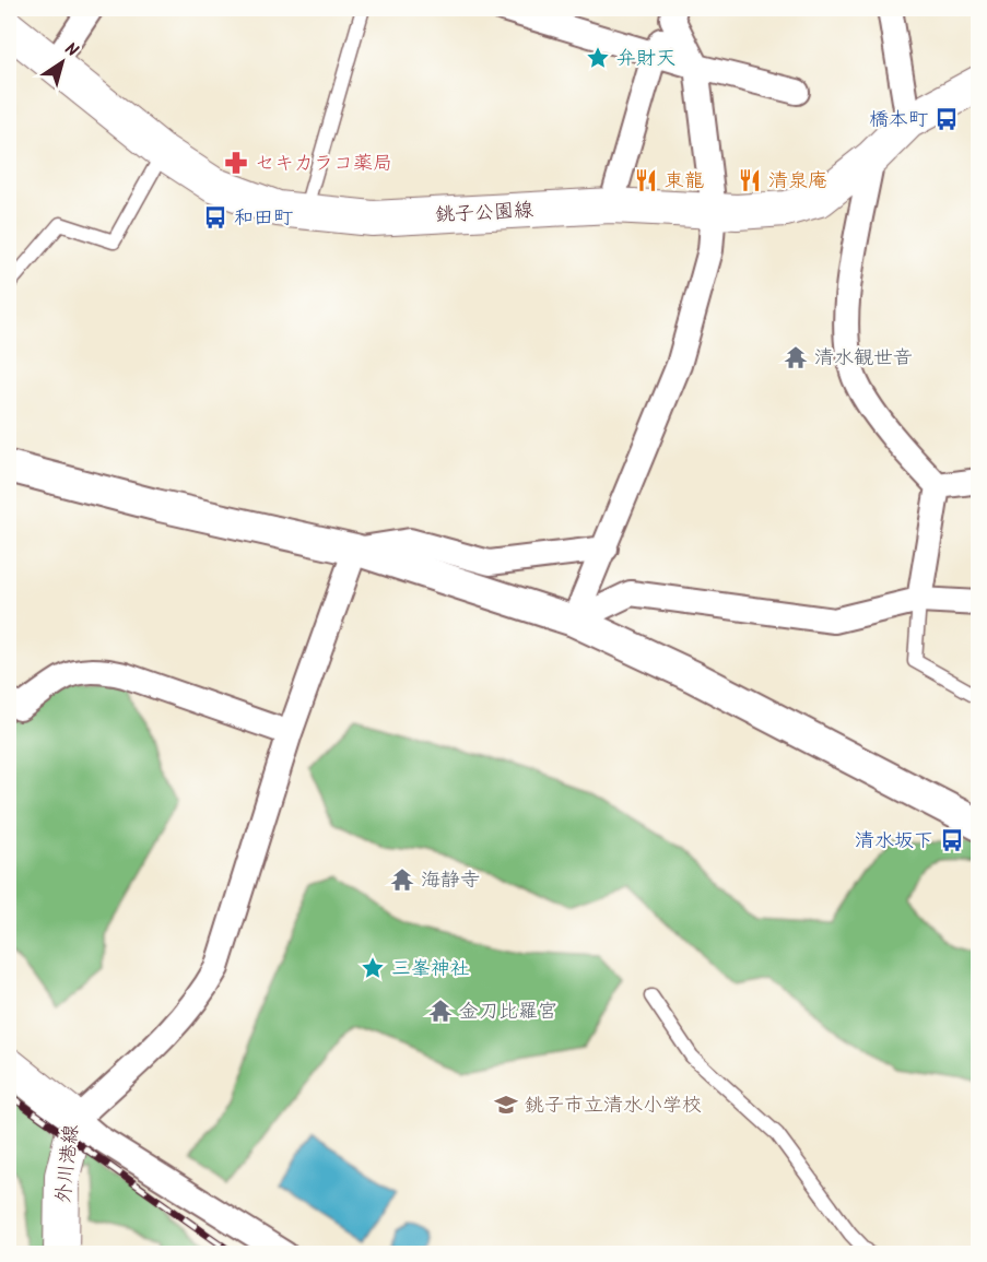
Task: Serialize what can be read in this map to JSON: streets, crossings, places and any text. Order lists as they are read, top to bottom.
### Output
{
  "streets": {
    "main road": ["銚子公園線", "外川港線"]
  },
  "places": {
    "place": ["弁財天", "三峯神社"],
    "bus stop": ["橋本町", "和田町", "清水坂下"],
    "pharmacy": ["セキカラコ薬局"],
    "restaurant": ["東龍", "清泉庵"],
    "temple": ["清水観世音", "海静寺", "金刀比羅宮"],
    "school or university": ["銚子市立清水小学校"]
  },
  "north": "top right"
}
